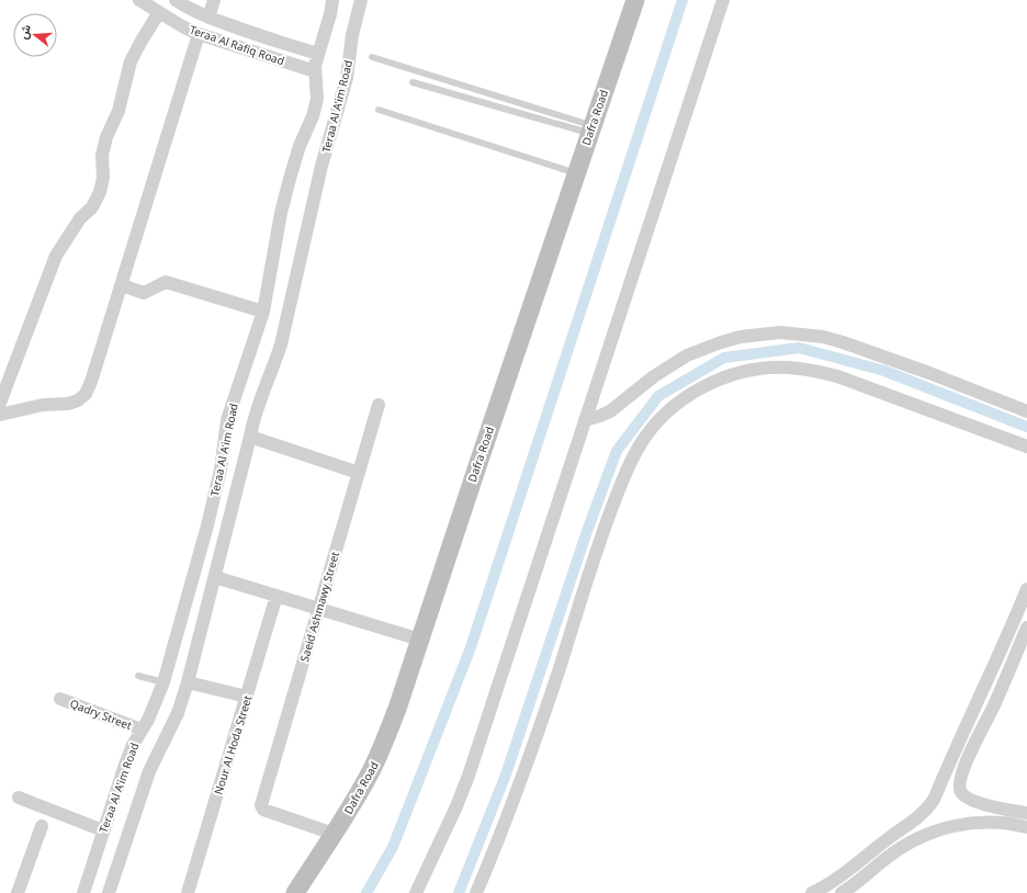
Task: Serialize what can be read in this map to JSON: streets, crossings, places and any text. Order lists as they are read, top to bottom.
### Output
{
  "streets": {
    "main road": ["Dafra Road"],
    "street": [
      "Teraa Al Rafiq Road",
      "Teraa Al A'im Road",
      "Saeid Ashmawy Street",
      "Qadry Street",
      "Nour Al Hoda Street"
    ]
  },
  "crossings": [
    ["Teraa Al Rafiq Road", "Teraa Al A'im Road"],
    ["Teraa Al A'im Road", "Qadry Street"],
    ["Dafra Road", "Saeid Ashmawy Street"]
  ],
  "north": "left"
}
